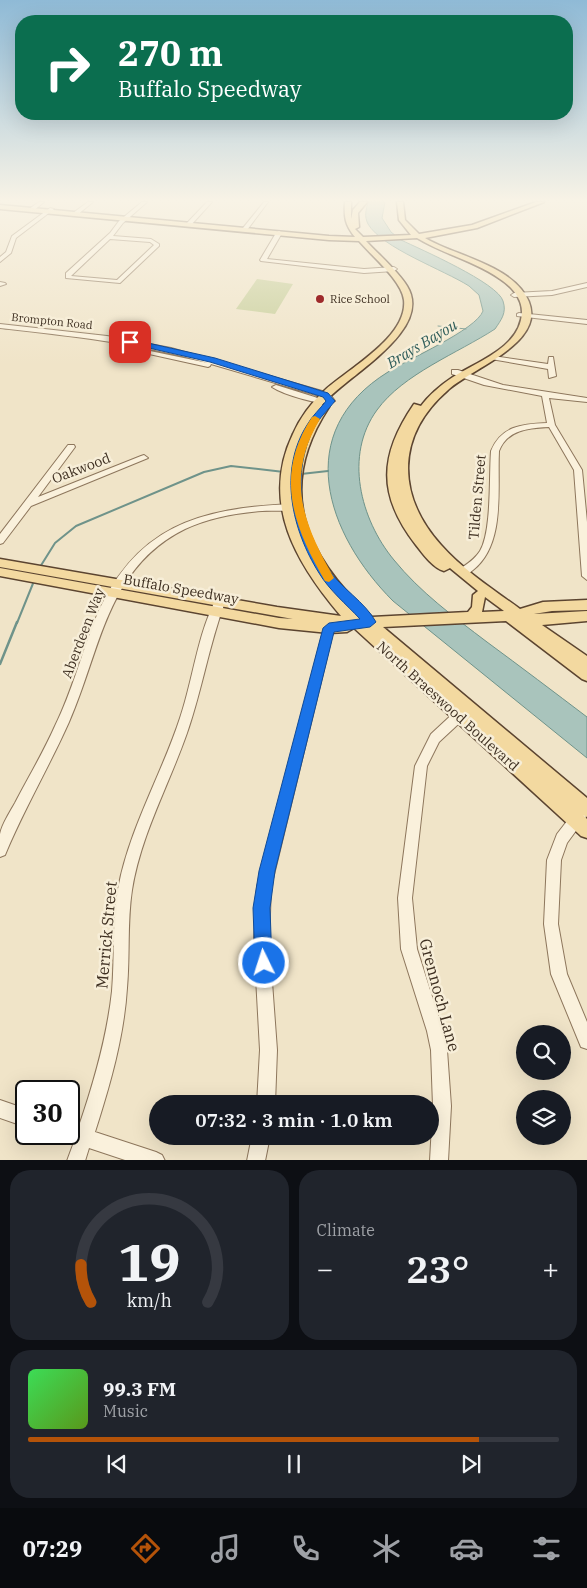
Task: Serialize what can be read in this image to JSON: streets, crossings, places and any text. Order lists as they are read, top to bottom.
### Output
{
  "streets": {
    "main road": ["Buffalo Speedway", "North Braeswood Boulevard"],
    "street": [
      "Brompton Road",
      "Oakwood",
      "Tilden Street",
      "Aberdeen Way",
      "Merrick Street",
      "Grennoch Lane"
    ]
  },
  "crossings": [
    ["Brompton Road", "North Braeswood Boulevard"],
    ["Buffalo Speedway", "Aberdeen Way"],
    ["Buffalo Speedway", "North Braeswood Boulevard"],
    ["Buffalo Speedway", "Merrick Street"],
    ["Aberdeen Way", "North Braeswood Boulevard"],
    ["North Braeswood Boulevard", "Grennoch Lane"]
  ],
  "water": ["Brays Bayou"],
  "places": ["Rice School"],
  "page": {
    "turn": ["270 m", "Buffalo Speedway"],
    "limit": "30",
    "trip": "07:32 · 3 min · 1.0 km",
    "tile": "Climate",
    "heat": ["−", "23°", "+"],
    "song": ["99.3 FM", "Music"],
    "tabs": "07:29",
    "gauge": ["19", "km/h"]
  }
}
